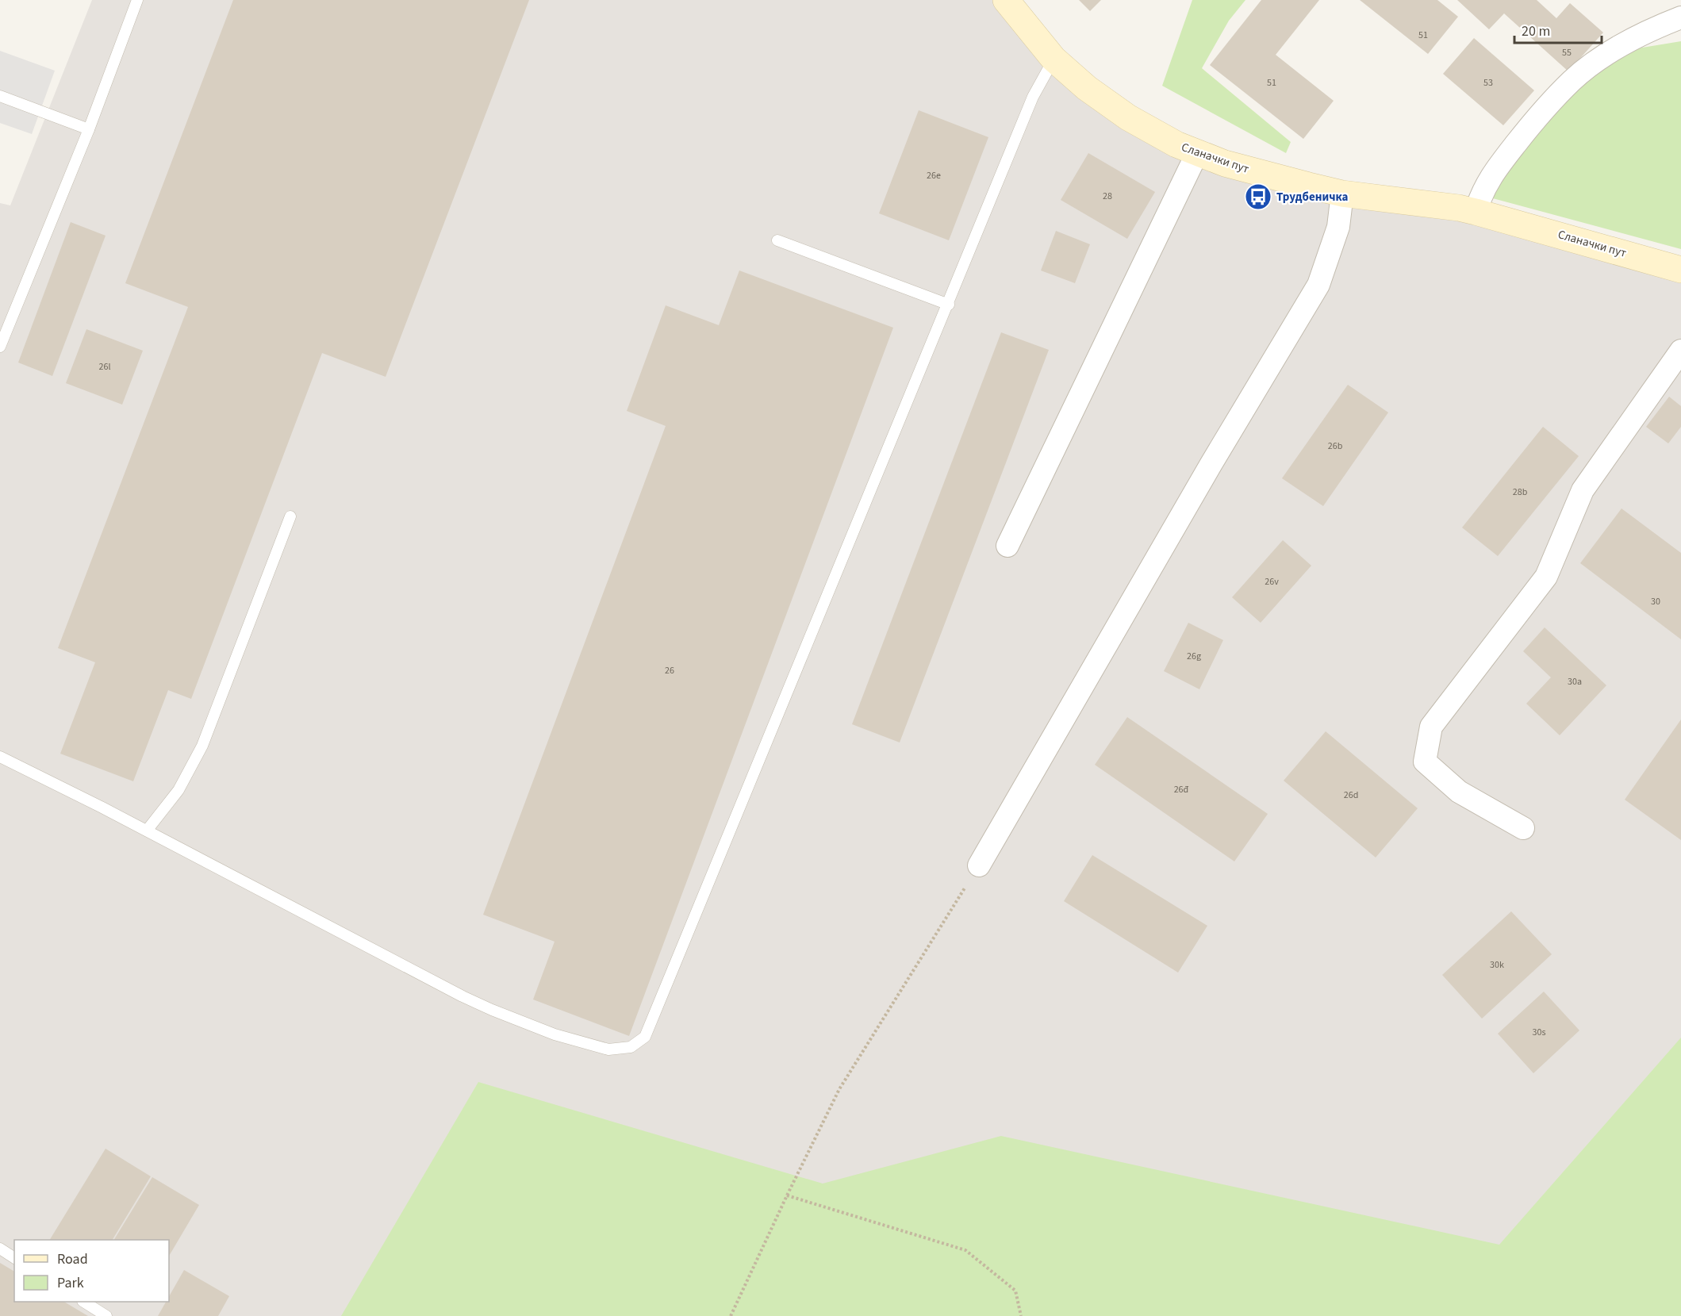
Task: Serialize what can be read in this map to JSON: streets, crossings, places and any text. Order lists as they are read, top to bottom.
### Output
{
  "streets": {
    "street": ["Сланачки пут"]
  },
  "places": {
    "bus stop": ["Трудбеничка"]
  },
  "house_numbers": [
    "51",
    "55",
    "51",
    "53",
    "26e",
    "28",
    "26l",
    "26b",
    "28b",
    "26v",
    "30",
    "26g",
    "26",
    "30a",
    "26đ",
    "26d",
    "30k",
    "30s"
  ],
  "legend": ["Road", "Park"],
  "scale_bar": "20 m"
}
